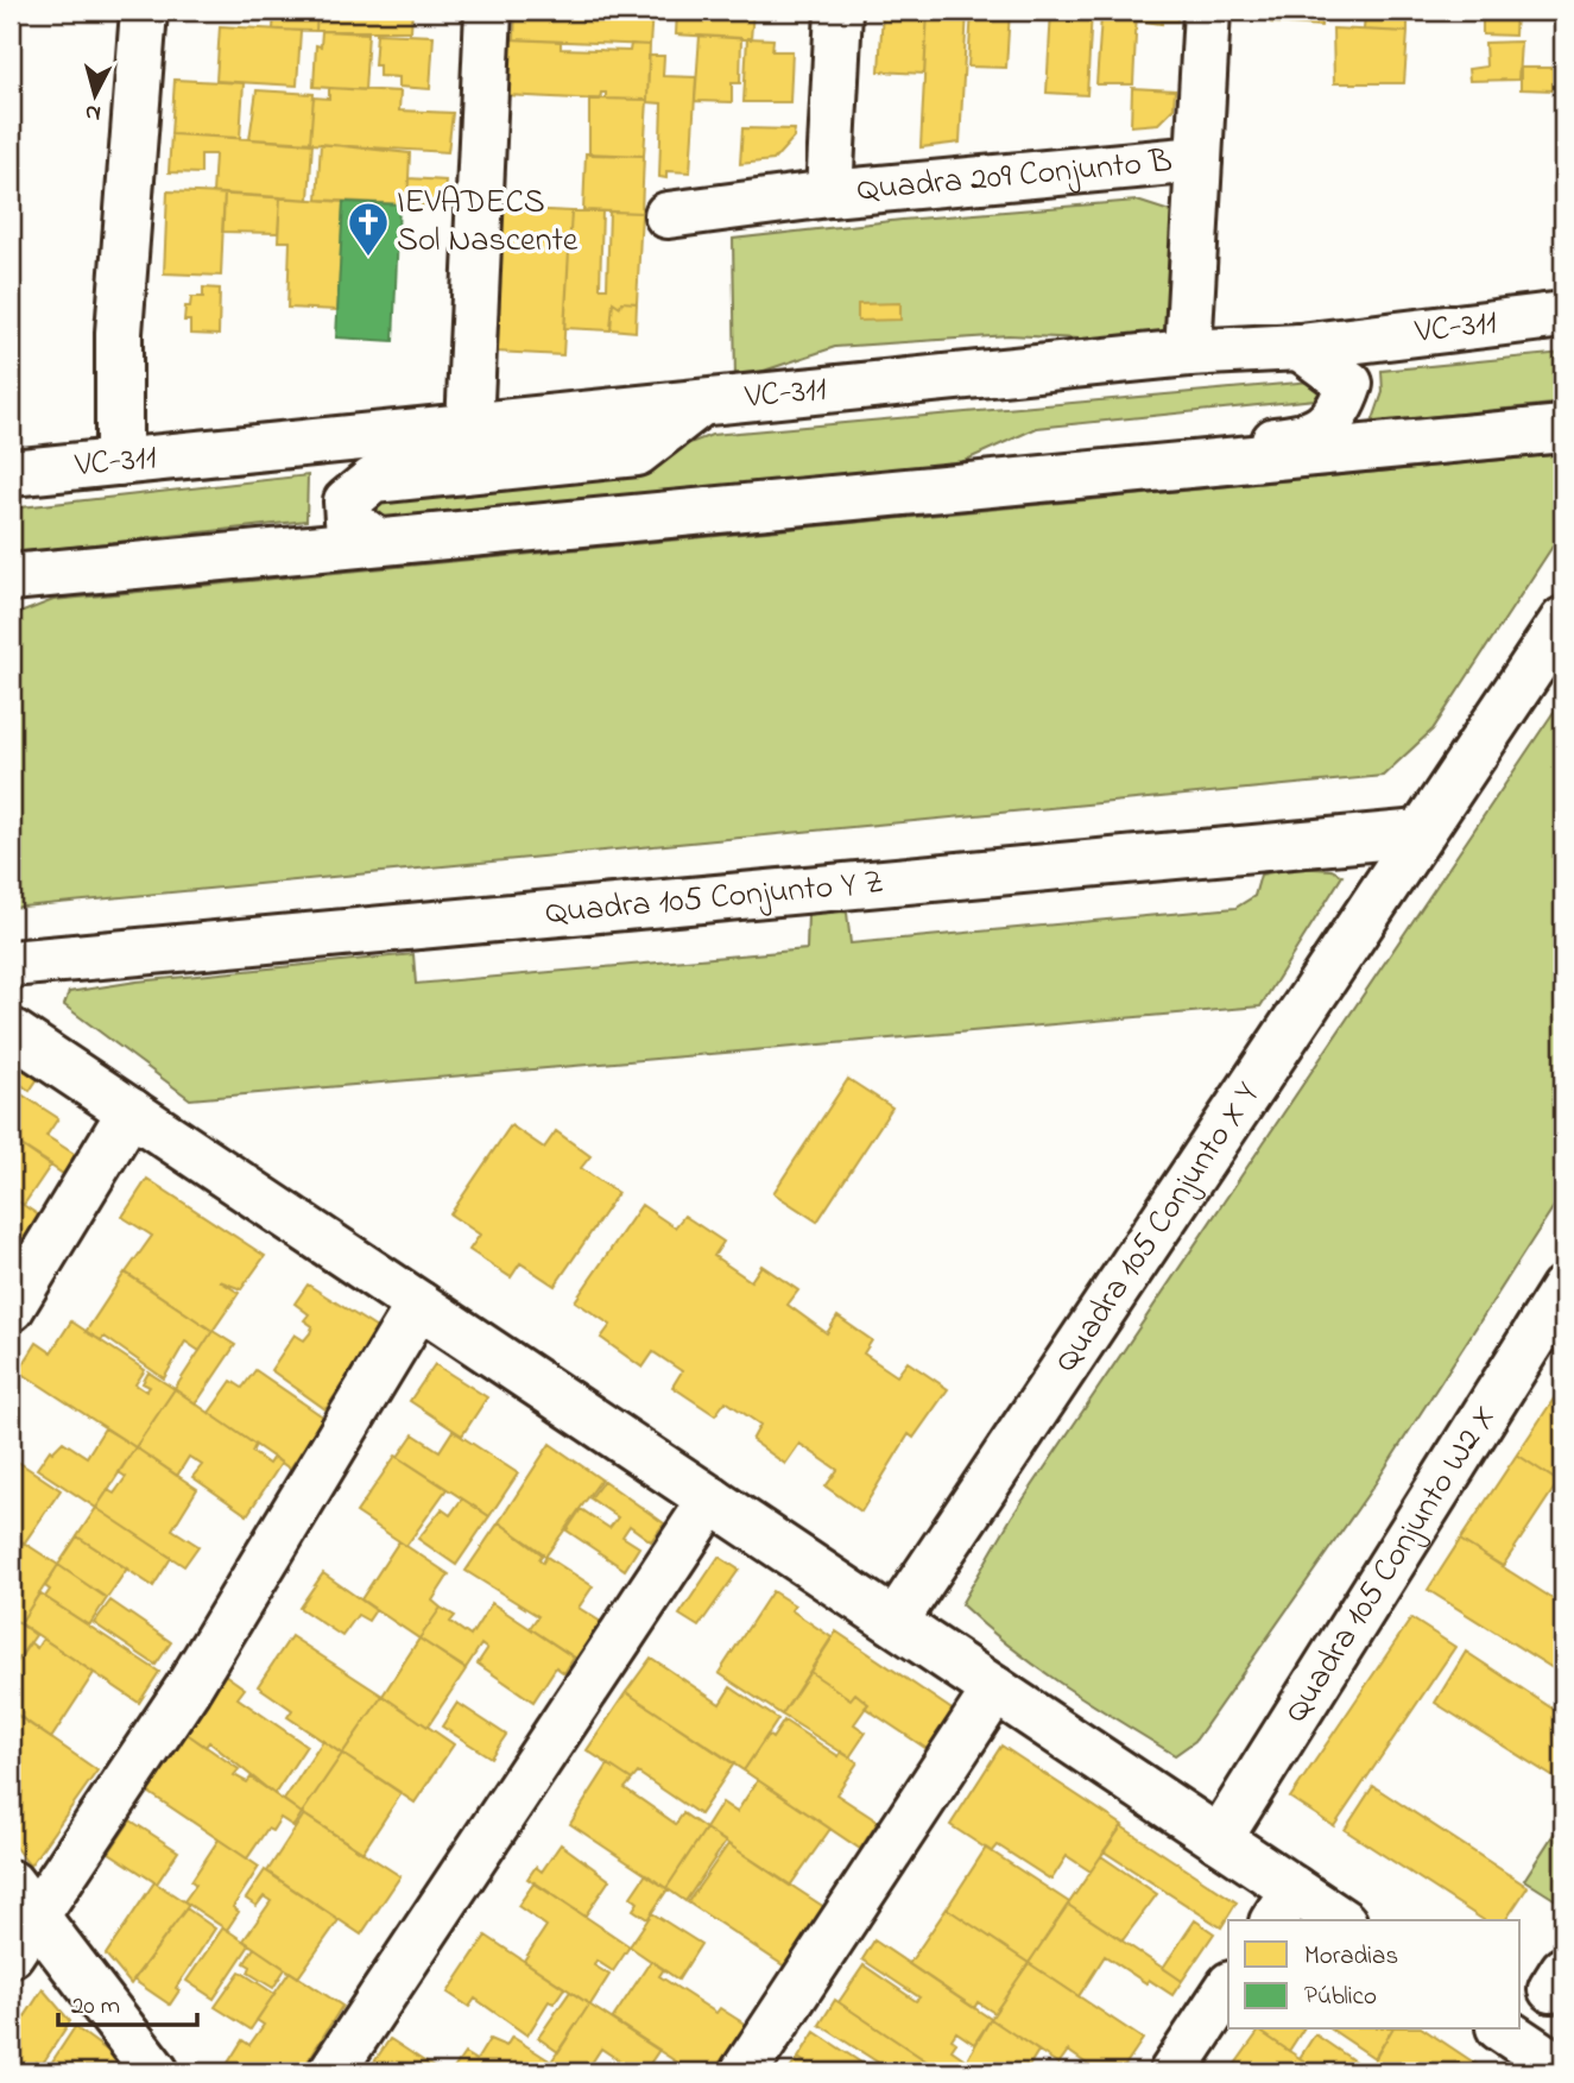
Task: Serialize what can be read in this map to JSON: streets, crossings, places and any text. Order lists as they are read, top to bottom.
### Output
{
  "streets": {
    "street": [
      "Quadra 209 Conjunto B",
      "VC-311",
      "Quadra 105 Conjunto Y Z",
      "Quadra 105 Conjunto X Y",
      "Quadra 105 Conjunto W2 X"
    ]
  },
  "crossings": [
    ["Quadra 105 Conjunto Y Z", "Quadra 105 Conjunto X Y"]
  ],
  "places": {
    "church": ["IEVADECS Sol Nascente"]
  },
  "legend": ["Moradias", "Público"],
  "scale_bar": "20 m",
  "north": "bottom"
}
